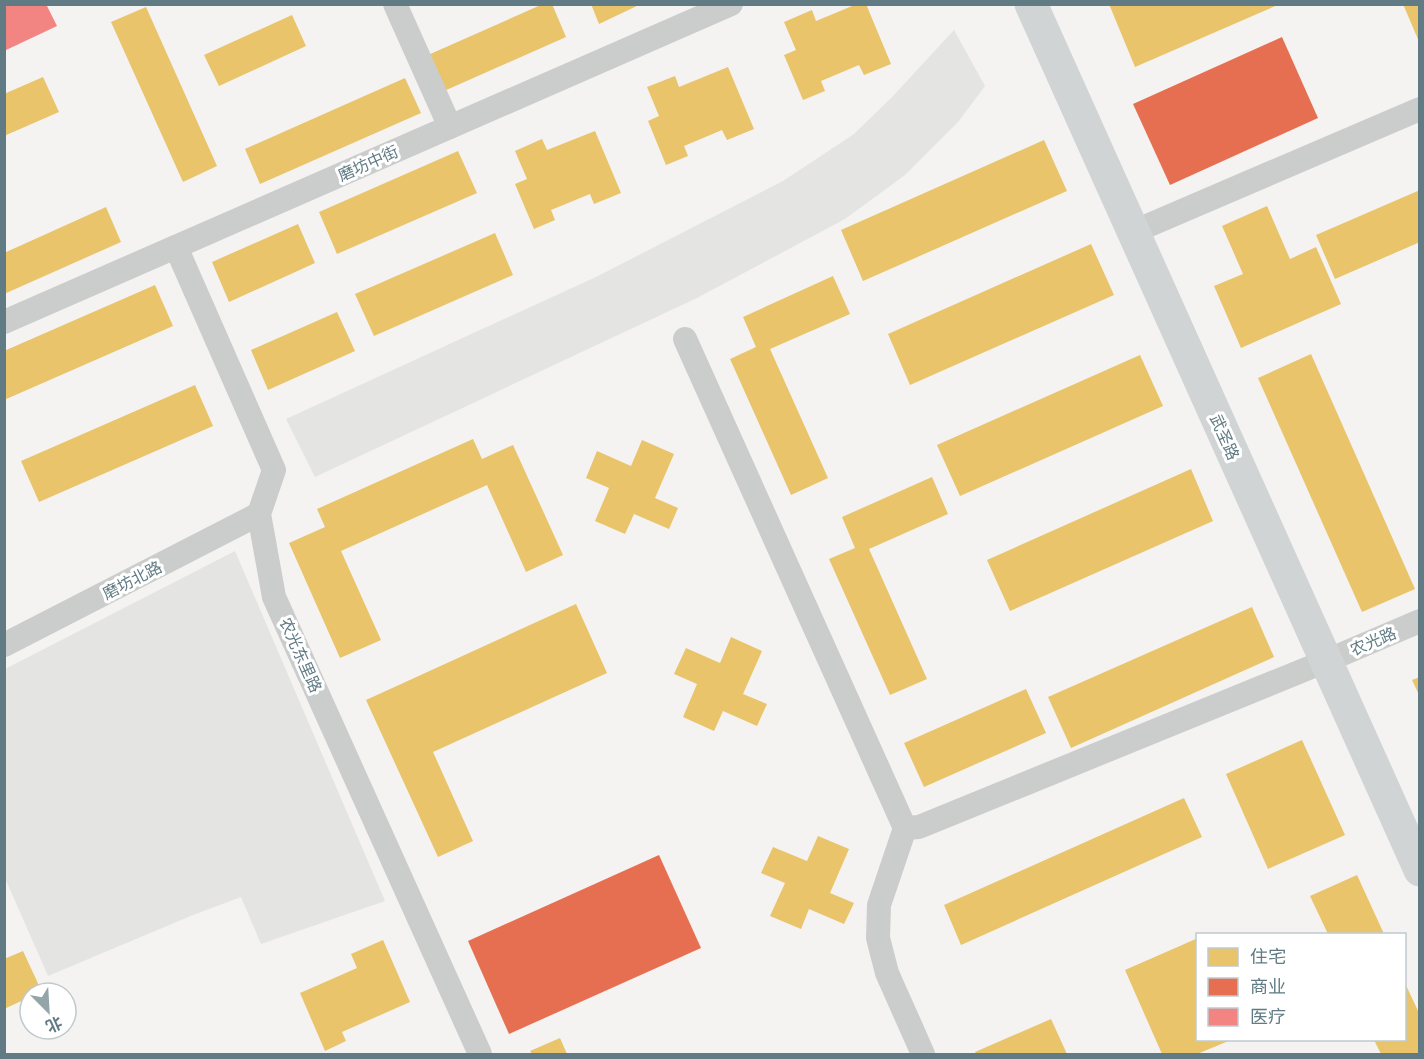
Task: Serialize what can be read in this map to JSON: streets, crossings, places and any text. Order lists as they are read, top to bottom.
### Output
{
  "streets": {
    "street": [
      "磨坊中街",
      "武圣路",
      "磨坊北路",
      "农光路",
      "农光东里路"
    ]
  },
  "crossings": [
    ["磨坊中街", "农光东里路"],
    ["武圣路", "农光路"],
    ["磨坊北路", "农光东里路"]
  ],
  "legend": ["住宅", "商业", "医疗"],
  "north": "bottom right"
}
